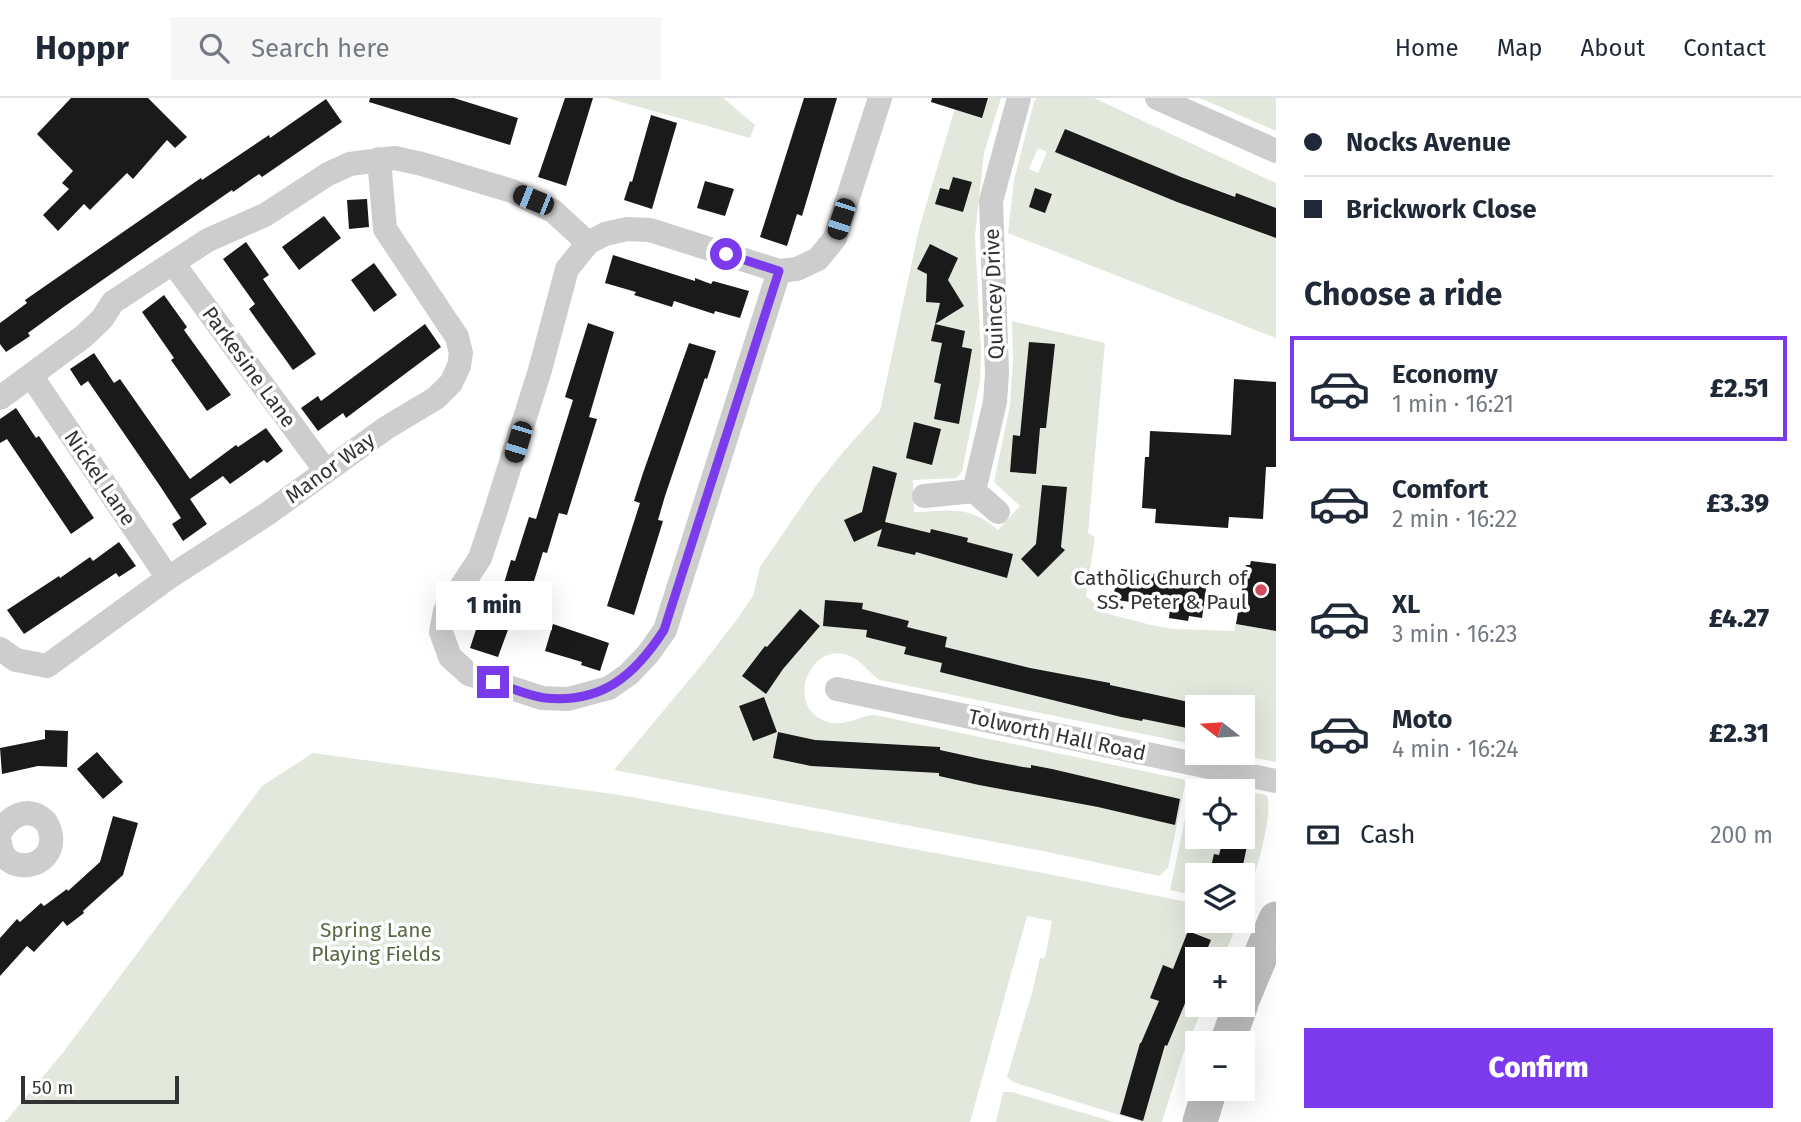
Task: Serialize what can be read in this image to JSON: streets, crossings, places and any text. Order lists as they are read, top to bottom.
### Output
{
  "streets": {
    "street": [
      "Quincey Drive",
      "Parkesine Lane",
      "Manor Way",
      "Nickel Lane",
      "Tolworth Hall Road"
    ]
  },
  "crossings": [
    ["Parkesine Lane", "Manor Way"],
    ["Manor Way", "Nickel Lane"]
  ],
  "parks": ["Spring Lane Playing Fields"],
  "places": ["Catholic Church of SS. Peter & Paul"],
  "scale_bar": "50 m",
  "north": "left",
  "page": {
    "header": "Hoppr",
    "search": "Search here",
    "nav": [
      "Home",
      "Map",
      "About",
      "Contact"
    ],
    "banner": ["Nocks Avenue", "Brickwork Close"],
    "heading": "Choose a ride",
    "list": [
      {
        "name": "Economy",
        "note": "1 min · 16:21",
        "value": "£2.51"
      },
      {
        "name": "Comfort",
        "note": "2 min · 16:22",
        "value": "£3.39"
      },
      {
        "name": "XL",
        "note": "3 min · 16:23",
        "value": "£4.27"
      },
      {
        "name": "Moto",
        "note": "4 min · 16:24",
        "value": "£2.31"
      }
    ],
    "bubble": "1 min",
    "map_buttons": ["+", "−"],
    "pay": ["Cash", "200 m"],
    "buttons": "Confirm",
    "scale": "50 m"
  }
}
